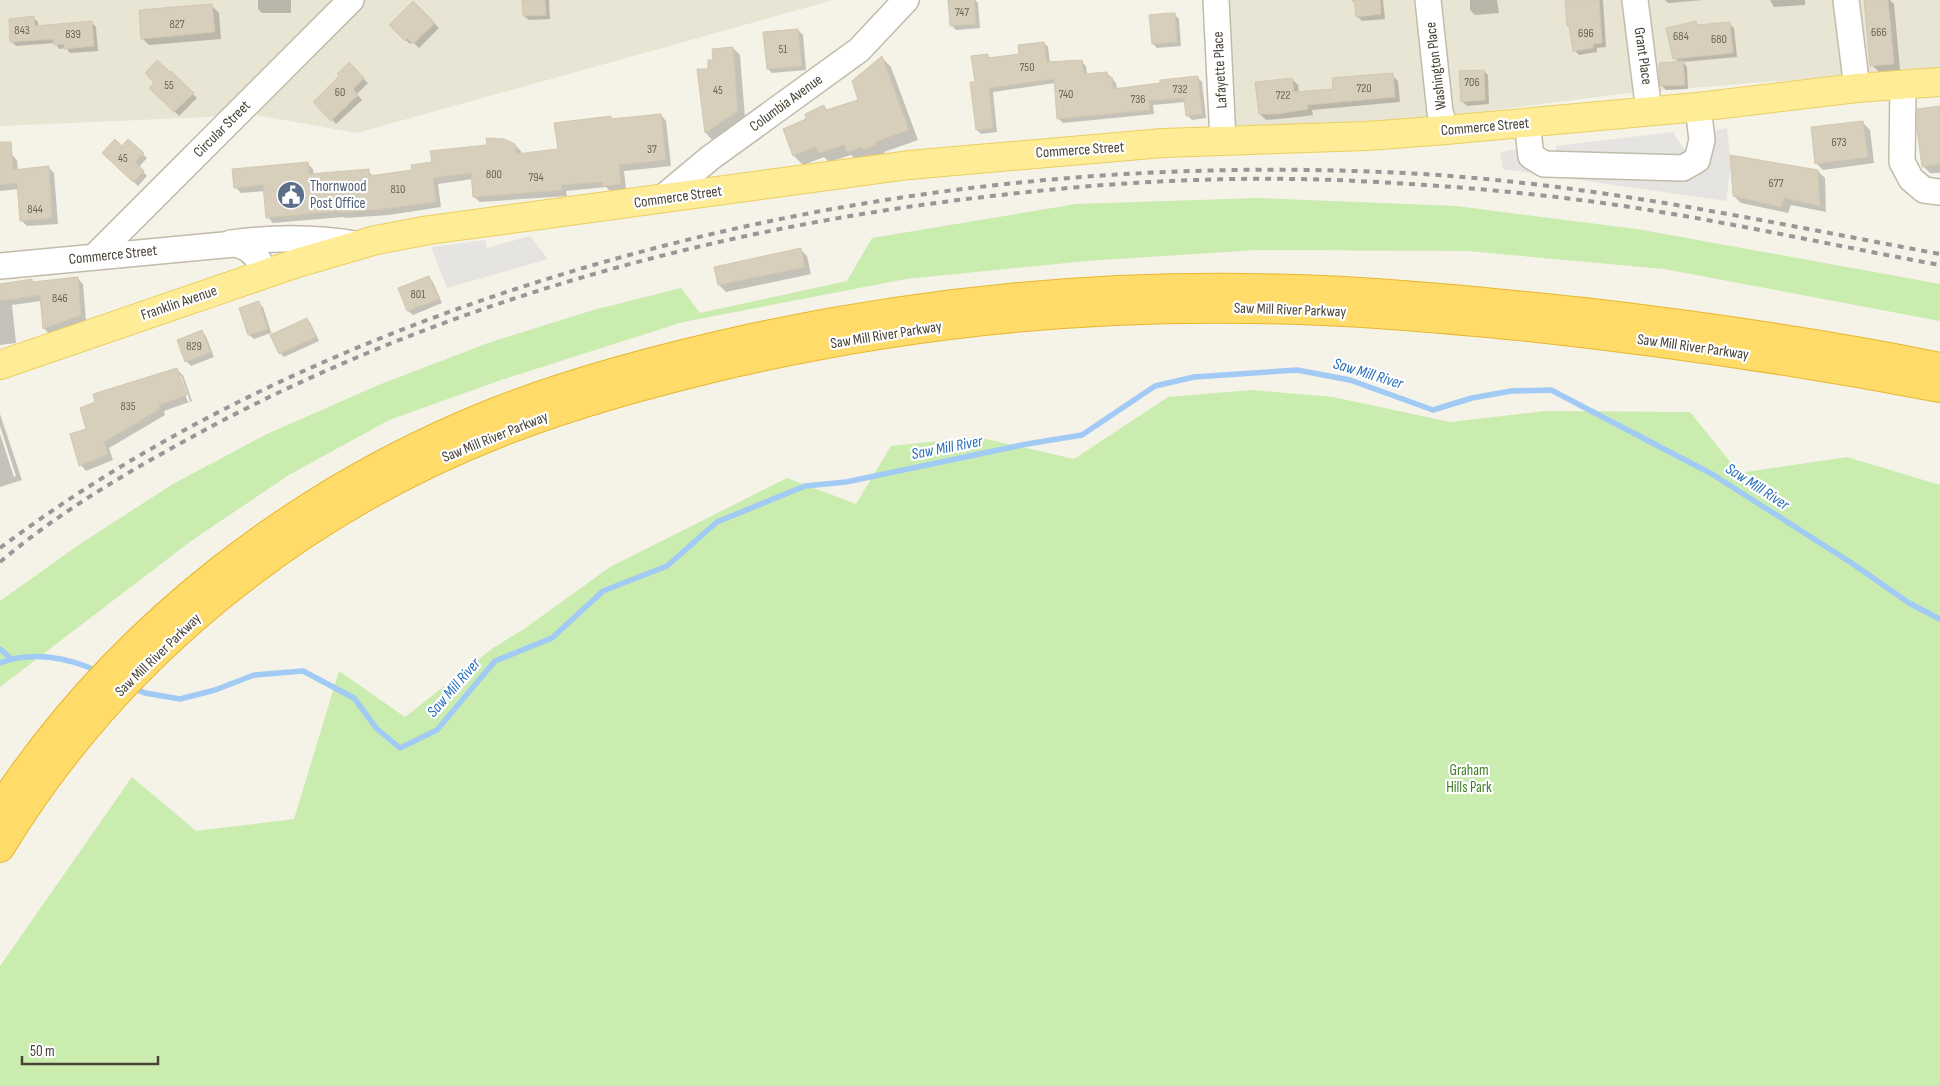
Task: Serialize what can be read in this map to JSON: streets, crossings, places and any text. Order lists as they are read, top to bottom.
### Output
{
  "streets": {
    "highway": ["Saw Mill River Parkway"],
    "main road": ["Commerce Street", "Franklin Avenue"],
    "street": [
      "Grant Place",
      "Washington Place",
      "Lafayette Place",
      "Columbia Avenue",
      "Circular Street"
    ]
  },
  "crossings": [
    ["Grant Place", "Commerce Street"],
    ["Washington Place", "Commerce Street"],
    ["Lafayette Place", "Commerce Street"],
    ["Columbia Avenue", "Commerce Street"],
    ["Commerce Street", "Circular Street"],
    ["Commerce Street", "Franklin Avenue"]
  ],
  "water": ["Saw Mill River"],
  "parks": ["Graham Hills Park"],
  "places": {
    "public building": ["Thornwood Post Office"]
  },
  "house_numbers": [
    "747",
    "827",
    "843",
    "666",
    "696",
    "839",
    "684",
    "680",
    "51",
    "750",
    "706",
    "55",
    "720",
    "732",
    "45",
    "60",
    "740",
    "722",
    "736",
    "673",
    "37",
    "45",
    "800",
    "794",
    "677",
    "810",
    "844",
    "801",
    "846",
    "829",
    "835"
  ],
  "scale_bar": "50 m"
}
